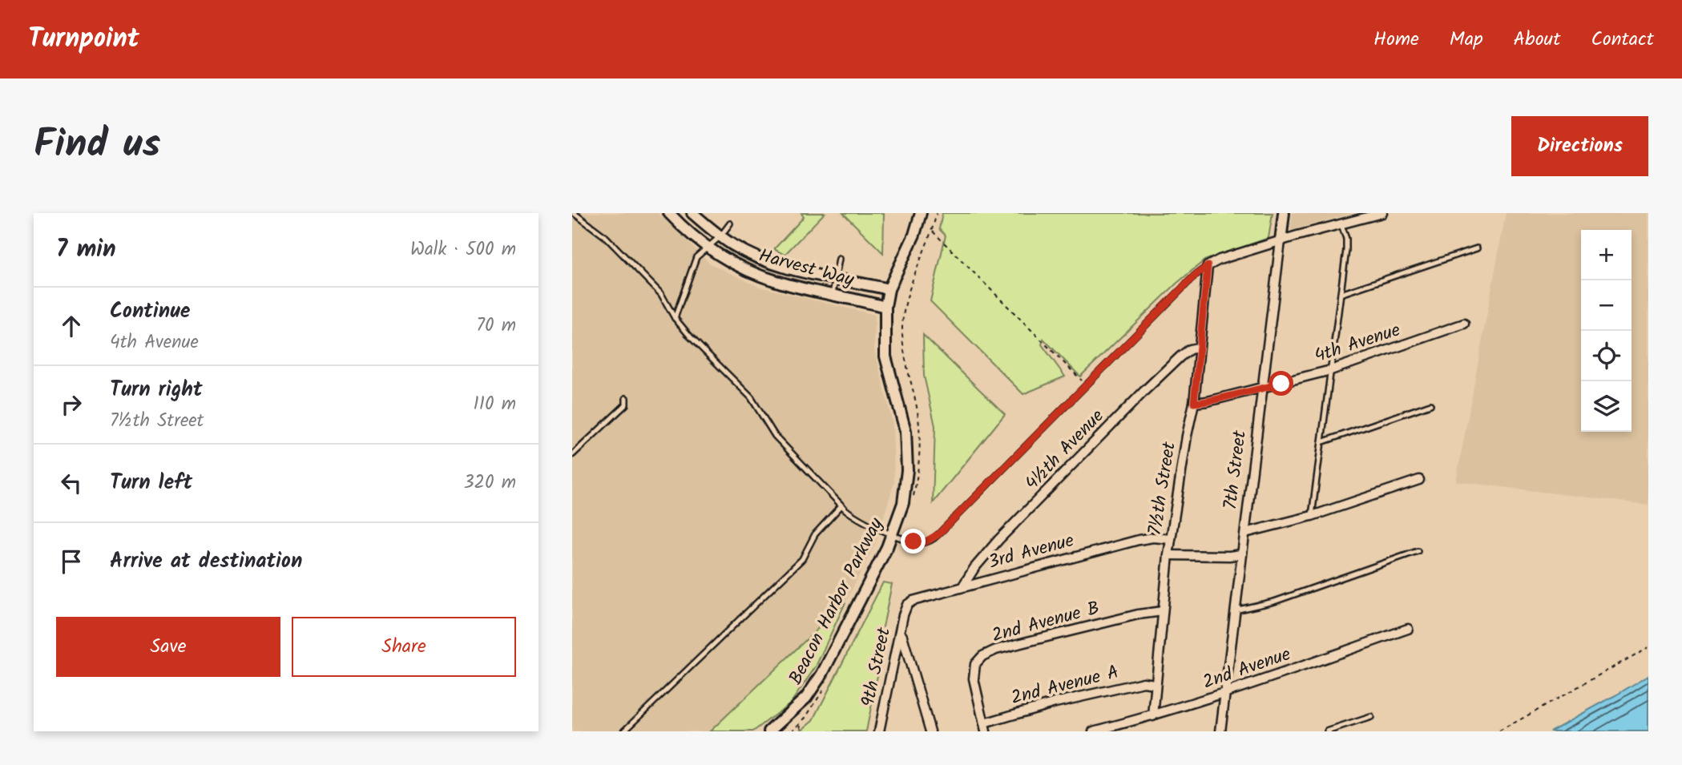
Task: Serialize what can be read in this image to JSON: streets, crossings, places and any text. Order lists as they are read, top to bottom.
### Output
{
  "streets": {
    "street": [
      "Harvest Way",
      "4th Avenue",
      "4½th Avenue",
      "7th Street",
      "7½th Street",
      "3rd Avenue",
      "Beacon Harbor Parkway",
      "2nd Avenue B",
      "9th Street",
      "2nd Avenue",
      "2nd Avenue A"
    ]
  },
  "crossings": [
    ["Harvest Way", "Beacon Harbor Parkway"],
    ["4th Avenue", "7th Street"],
    ["4th Avenue", "7½th Street"],
    ["4½th Avenue", "7½th Street"],
    ["4½th Avenue", "3rd Avenue"],
    ["7th Street", "2nd Avenue"],
    ["7½th Street", "3rd Avenue"],
    ["7½th Street", "2nd Avenue B"],
    ["7½th Street", "2nd Avenue"],
    ["7½th Street", "2nd Avenue A"],
    ["3rd Avenue", "9th Street"],
    ["2nd Avenue B", "2nd Avenue A"]
  ],
  "page": {
    "header": "Turnpoint",
    "nav": [
      "Home",
      "Map",
      "About",
      "Contact"
    ],
    "title": "Find us",
    "buttons": [
      "Directions",
      ["Save", "Share"]
    ],
    "heading": ["7 min", "Walk · 500 m"],
    "map_buttons": ["+", "−"],
    "list": [
      ["Continue", "4th Avenue", "70 m"],
      ["Turn right", "7½th Street", "110 m"],
      ["Turn left", "320 m"],
      "Arrive at destination"
    ]
  }
}
